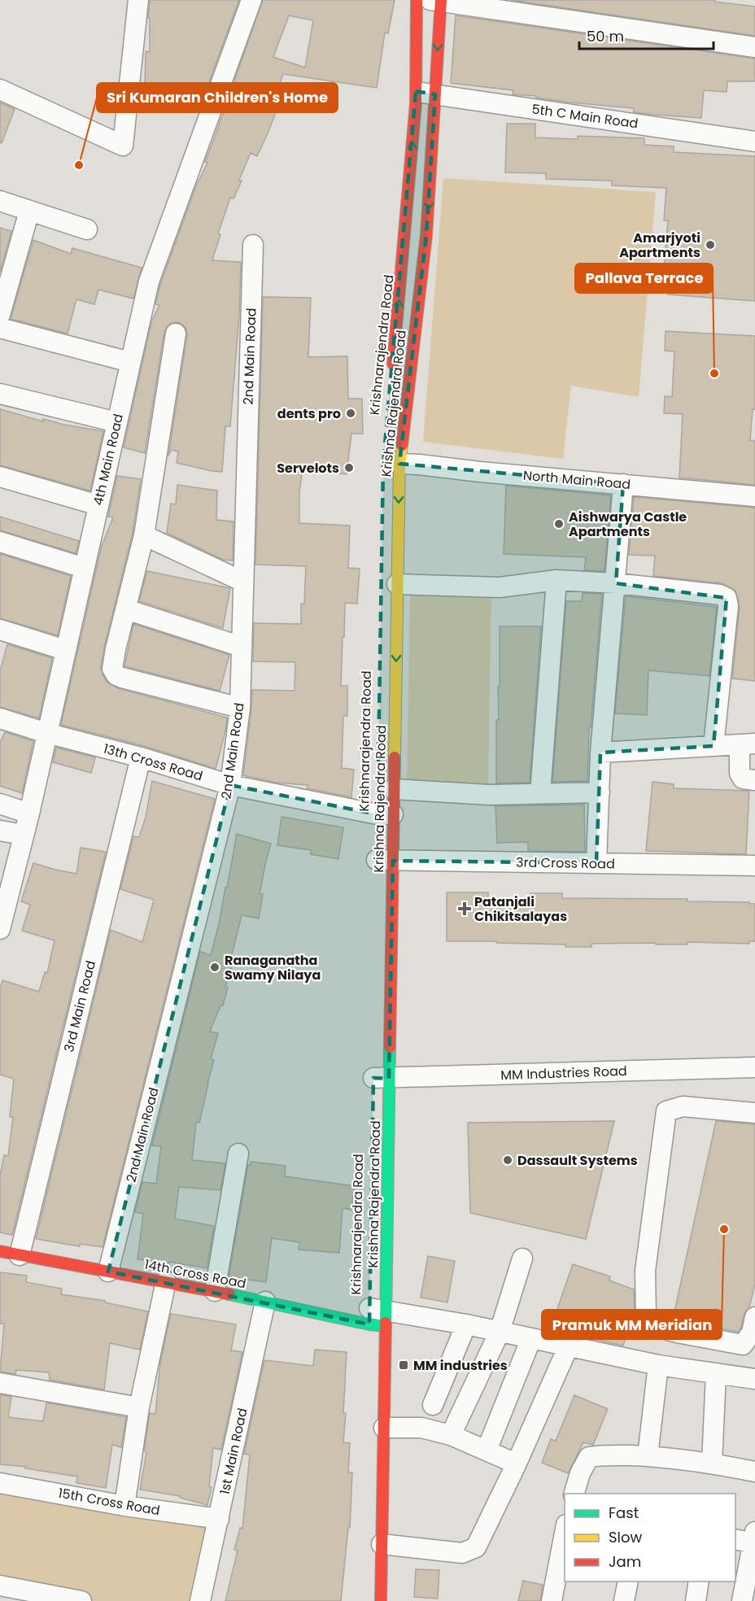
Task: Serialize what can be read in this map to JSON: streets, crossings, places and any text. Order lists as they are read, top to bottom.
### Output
{
  "streets": {
    "main road": ["Krishnarajendra Road", "Krishna Rajendra Road", "14th Cross Road"],
    "street": [
      "5th C Main Road",
      "2nd Main Road",
      "4th Main Road",
      "North Main Road",
      "13th Cross Road",
      "3rd Cross Road",
      "3rd Main Road",
      "MM Industries Road",
      "1st Main Road",
      "15th Cross Road"
    ]
  },
  "crossings": [
    ["5th C Main Road", "Krishnarajendra Road"],
    ["5th C Main Road", "Krishna Rajendra Road"],
    ["2nd Main Road", "13th Cross Road"],
    ["2nd Main Road", "14th Cross Road"],
    ["Krishna Rajendra Road", "North Main Road"],
    ["Krishna Rajendra Road", "13th Cross Road"],
    ["Krishna Rajendra Road", "3rd Cross Road"],
    ["Krishna Rajendra Road", "MM Industries Road"],
    ["Krishna Rajendra Road", "14th Cross Road"],
    ["4th Main Road", "13th Cross Road"],
    ["13th Cross Road", "3rd Main Road"],
    ["3rd Main Road", "14th Cross Road"],
    ["14th Cross Road", "1st Main Road"],
    ["1st Main Road", "15th Cross Road"]
  ],
  "one_way": ["Krishnarajendra Road", "Krishna Rajendra Road"],
  "places": {
    "other": [
      "Sri Kumaran Children's Home",
      "Amarjyoti Apartments",
      "Pallava Terrace",
      "dents pro",
      "Servelots",
      "Aishwarya Castle Apartments",
      "Ranaganatha Swamy Nilaya",
      "Dassault Systems",
      "Pramuk MM Meridian"
    ],
    "health": ["Patanjali Chikitsalayas"],
    "transit": ["MM industries"]
  },
  "legend": ["Fast", "Slow", "Jam"],
  "scale_bar": "50 m"
}
